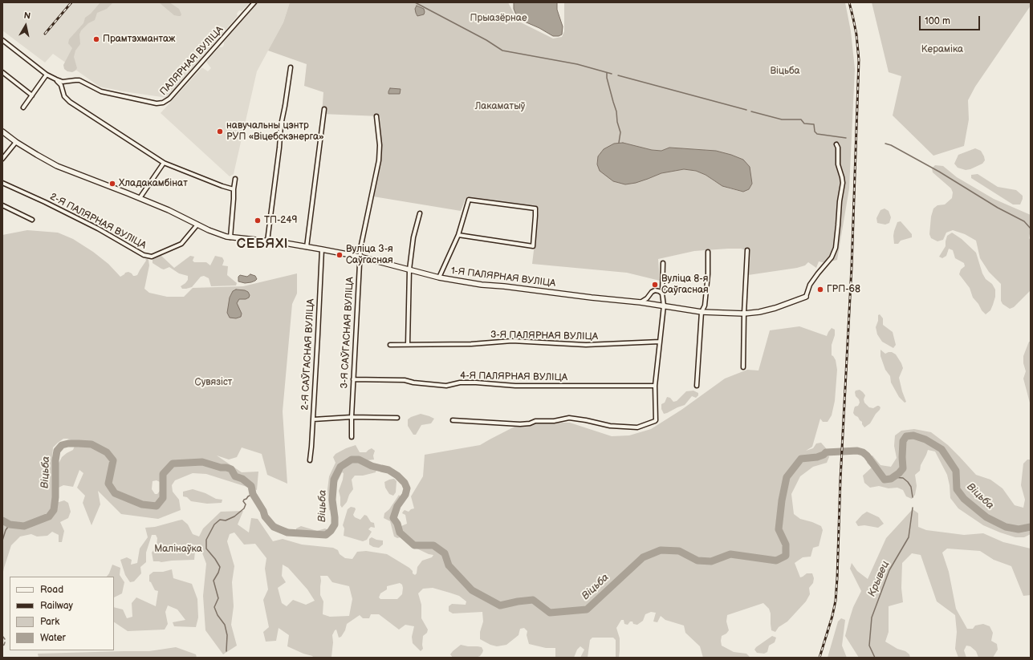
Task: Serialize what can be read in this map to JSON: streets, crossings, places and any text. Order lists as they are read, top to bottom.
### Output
{
  "streets": {
    "street": [
      "ПАЛЯРНАЯ ВУЛІЦА",
      "2-Я ПАЛЯРНАЯ ВУЛІЦА",
      "1-Я ПАЛЯРНАЯ ВУЛІЦА",
      "3-Я САЎГАСНАЯ ВУЛІЦА",
      "3-Я ПАЛЯРНАЯ ВУЛІЦА",
      "2-Я САЎГАСНАЯ ВУЛІЦА",
      "4-Я ПАЛЯРНАЯ ВУЛІЦА"
    ]
  },
  "crossings": [
    ["2-Я ПАЛЯРНАЯ ВУЛІЦА", "1-Я ПАЛЯРНАЯ ВУЛІЦА"],
    ["1-Я ПАЛЯРНАЯ ВУЛІЦА", "3-Я САЎГАСНАЯ ВУЛІЦА"],
    ["1-Я ПАЛЯРНАЯ ВУЛІЦА", "2-Я САЎГАСНАЯ ВУЛІЦА"],
    ["3-Я САЎГАСНАЯ ВУЛІЦА", "4-Я ПАЛЯРНАЯ ВУЛІЦА"]
  ],
  "districts": ["СЕБЯХІ"],
  "water": ["Віцьба", "Крывец"],
  "parks": [
    "Прыазёрнае",
    "Кераміка",
    "Віцьба",
    "Лакаматыў",
    "Сувязіст",
    "Малінаўка"
  ],
  "places": [
    "Прамтэхмантаж",
    "навучальны цэнтр РУП «Віцебскэнерга»",
    "Хладакамбінат",
    "ТП-249",
    "Вуліца 3-я Саўгасная",
    "Вуліца 8-я Саўгасная",
    "ГРП-68"
  ],
  "legend": [
    "Road",
    "Railway",
    "Park",
    "Water"
  ],
  "scale_bar": "100 m",
  "north": "top"
}
